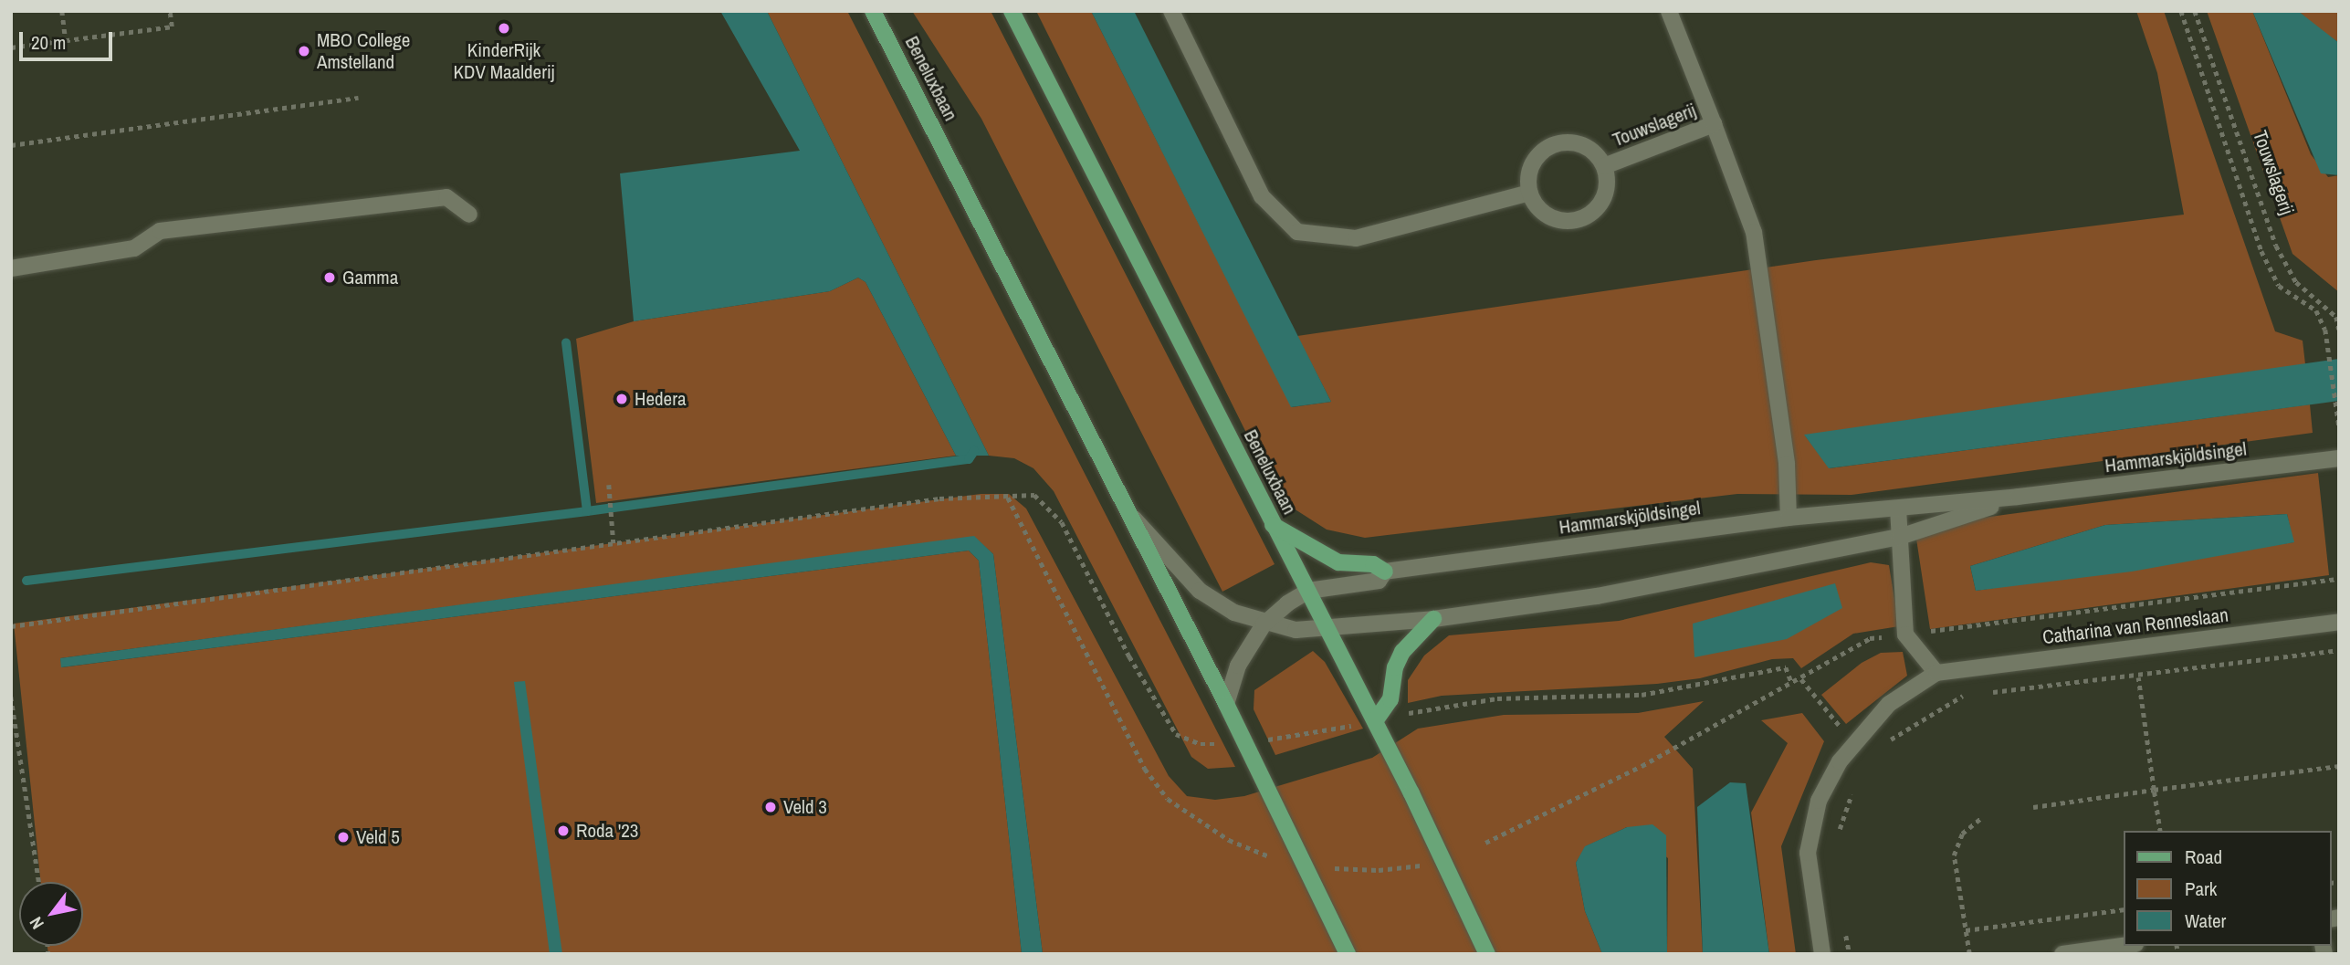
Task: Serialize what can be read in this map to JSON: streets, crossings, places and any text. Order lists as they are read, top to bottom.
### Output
{
  "streets": {
    "main road": ["Beneluxbaan"],
    "street": ["Touwslagerij", "Hammarskjöldsingel", "Catharina van Renneslaan"]
  },
  "crossings": [
    ["Beneluxbaan", "Hammarskjöldsingel"]
  ],
  "places": [
    "KinderRijk KDV Maalderij",
    "MBO College Amstelland",
    "Gamma",
    "Hedera",
    "Veld 3",
    "Roda '23",
    "Veld 5"
  ],
  "legend": ["Road", "Park", "Water"],
  "scale_bar": "20 m",
  "north": "bottom left"
}
